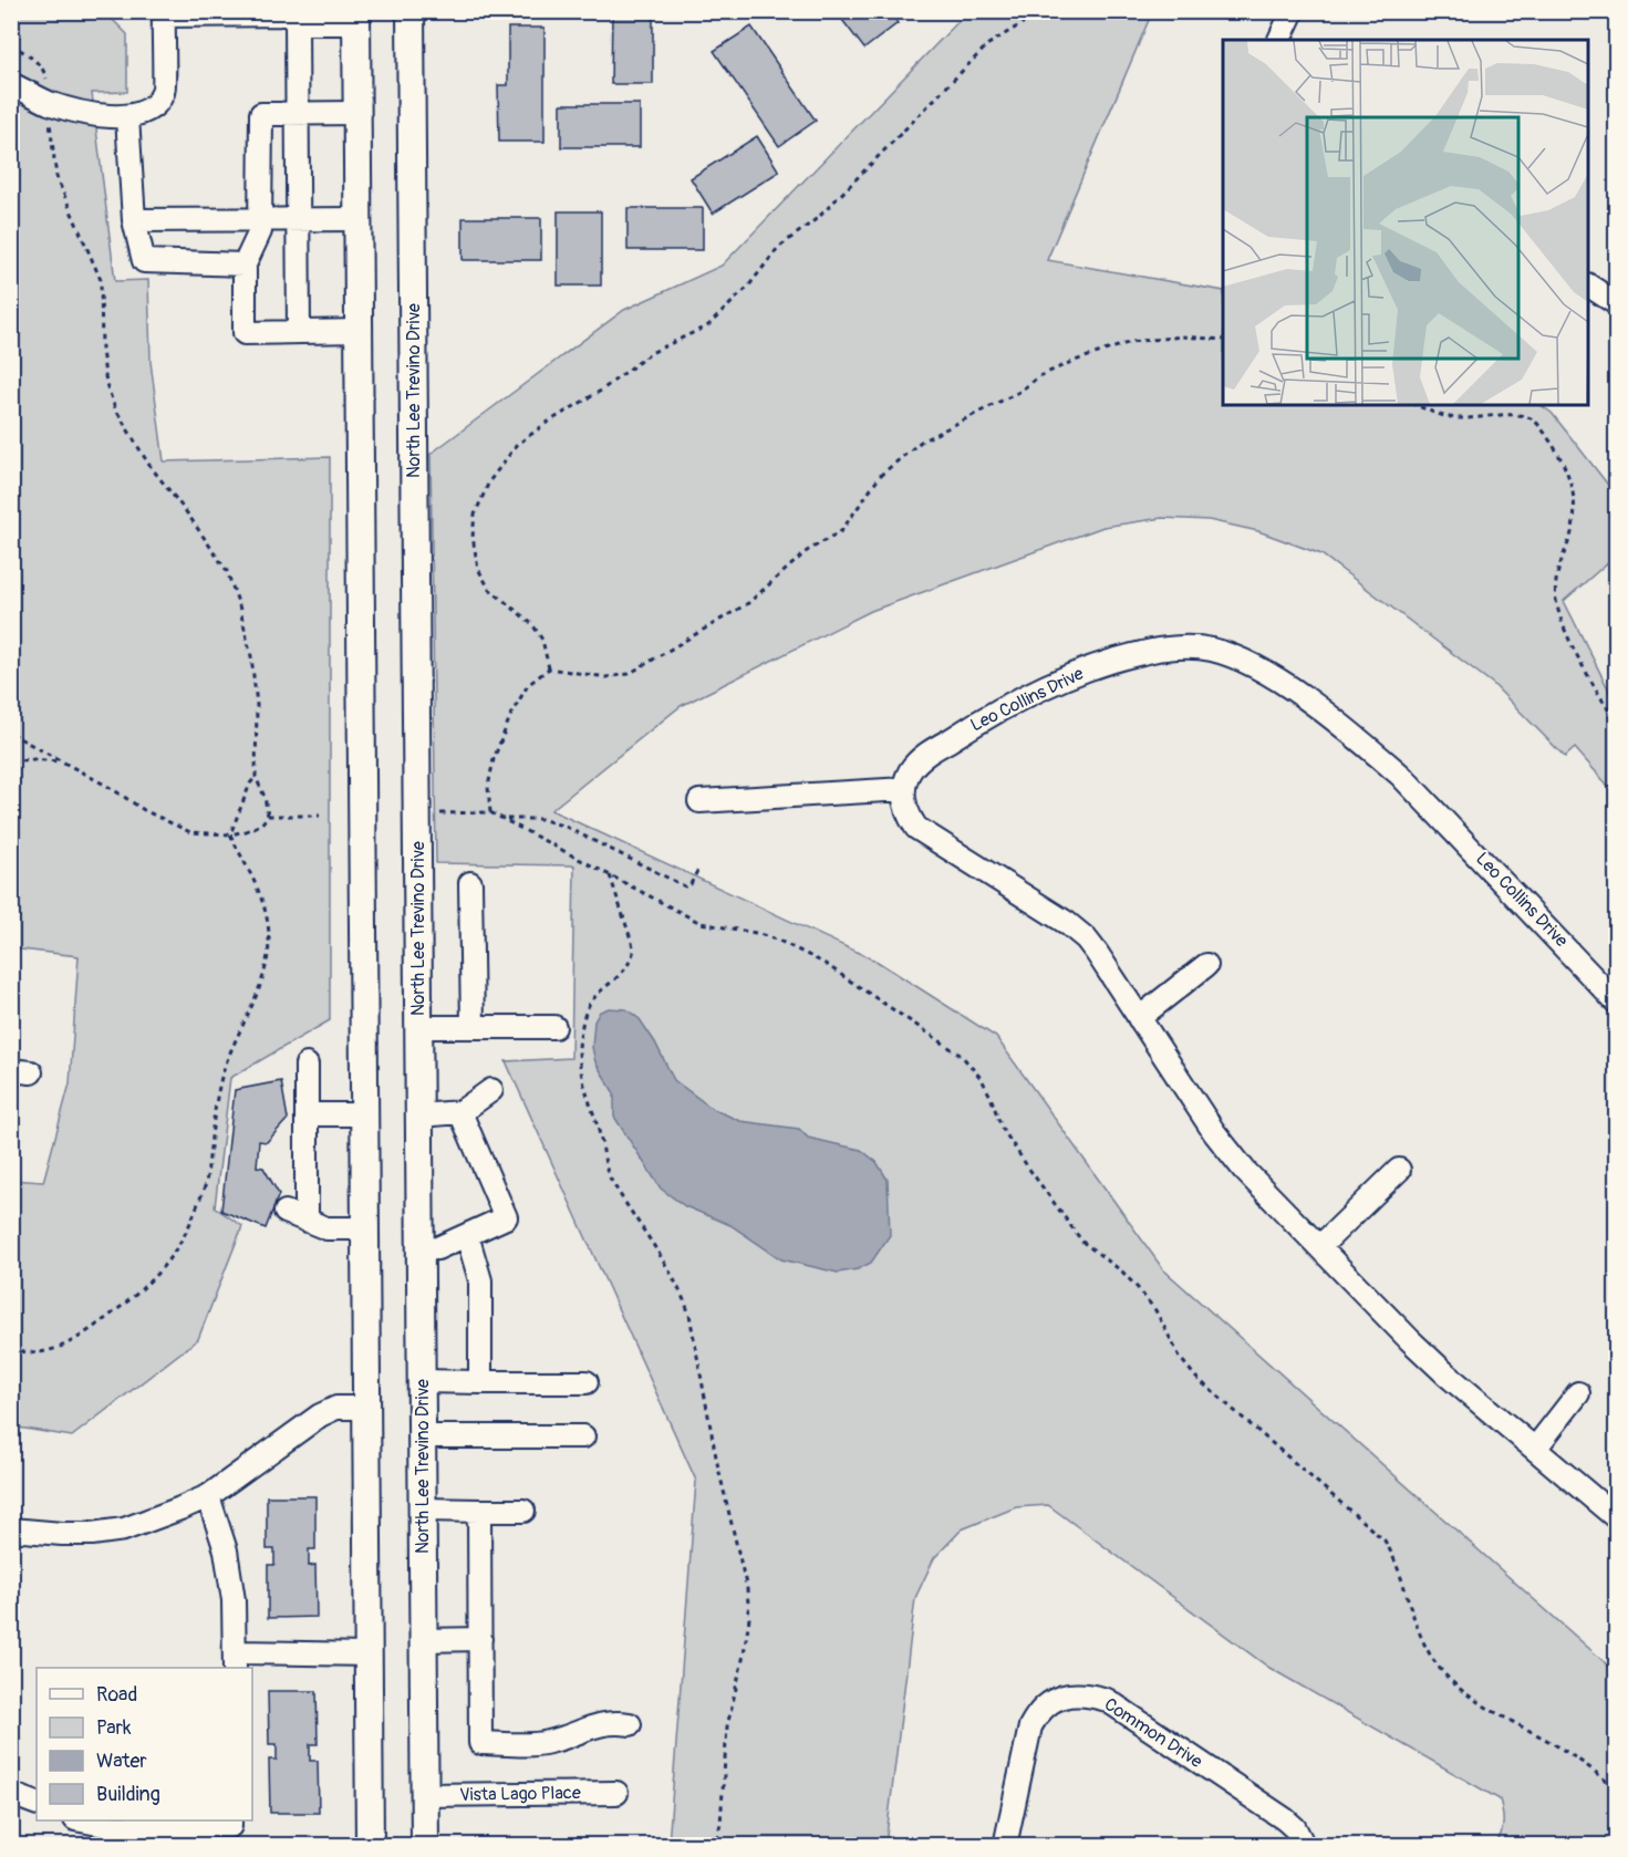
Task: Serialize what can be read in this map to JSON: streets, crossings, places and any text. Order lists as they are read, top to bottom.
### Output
{
  "streets": {
    "main road": ["North Lee Trevino Drive"],
    "street": ["Leo Collins Drive", "Common Drive", "Vista Lago Place"]
  },
  "crossings": [
    ["North Lee Trevino Drive", "Vista Lago Place"]
  ],
  "legend": [
    "Road",
    "Park",
    "Water",
    "Building"
  ]
}
